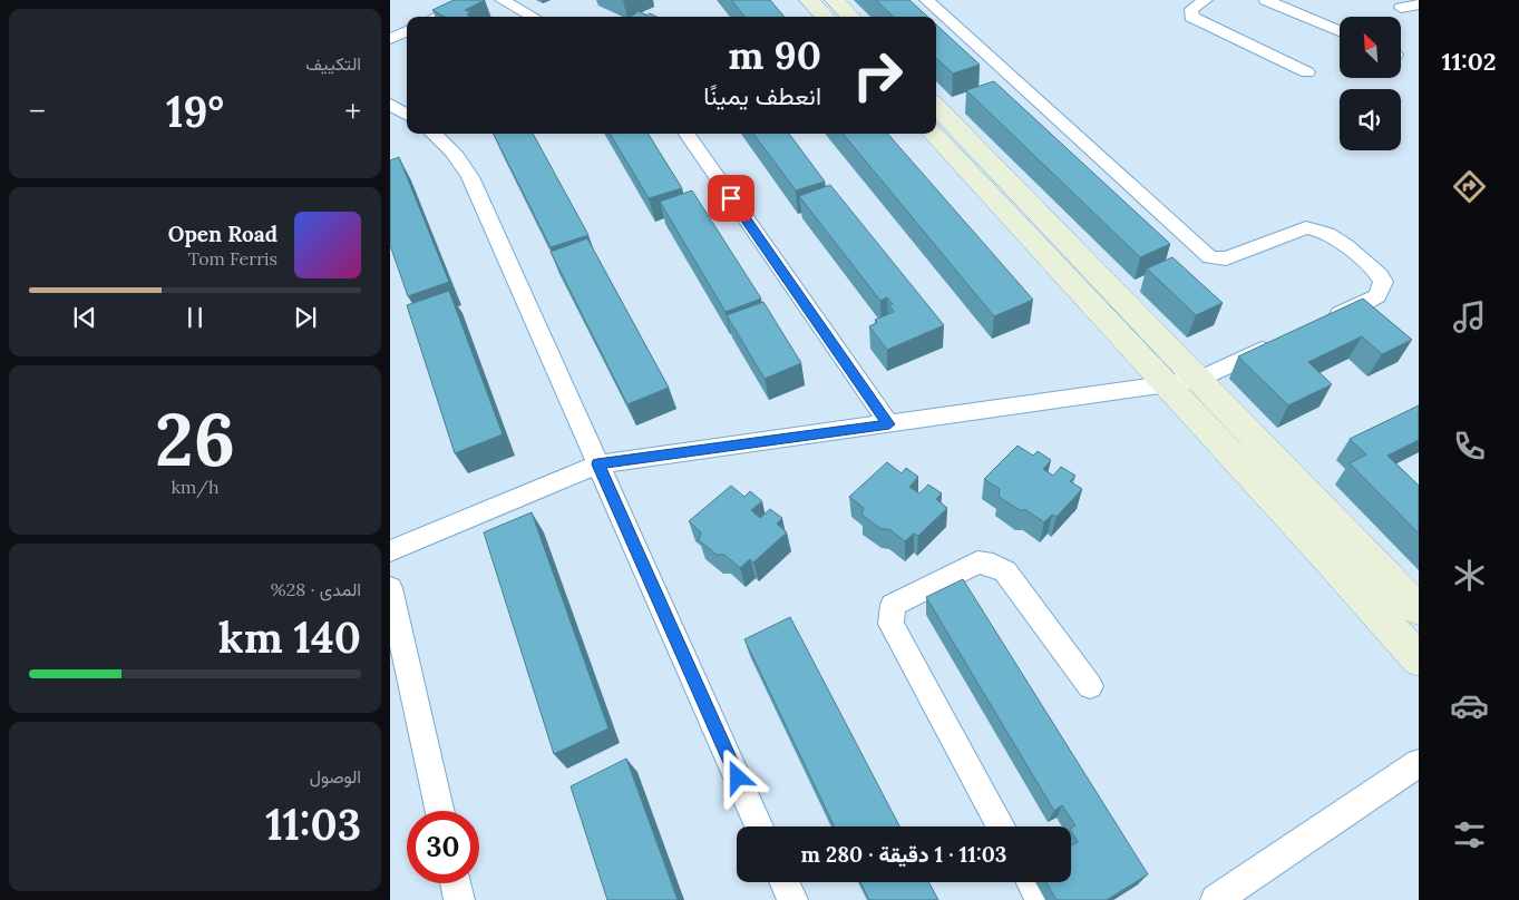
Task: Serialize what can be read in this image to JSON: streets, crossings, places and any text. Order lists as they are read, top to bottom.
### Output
{
  "north": "top left",
  "page": {
    "tabs": "11:02",
    "tile": [
      "التكييف",
      ["26", "km/h"],
      ["المدى · 28%", "140 km"],
      ["الوصول", "11:03"]
    ],
    "turn": ["90 m", "انعطف يمينًا"],
    "heat": ["−", "19°", "+"],
    "song": ["Open Road", "Tom Ferris"],
    "limit": "30",
    "trip": "11:03 · 1 دقيقة · 280 m"
  }
}
